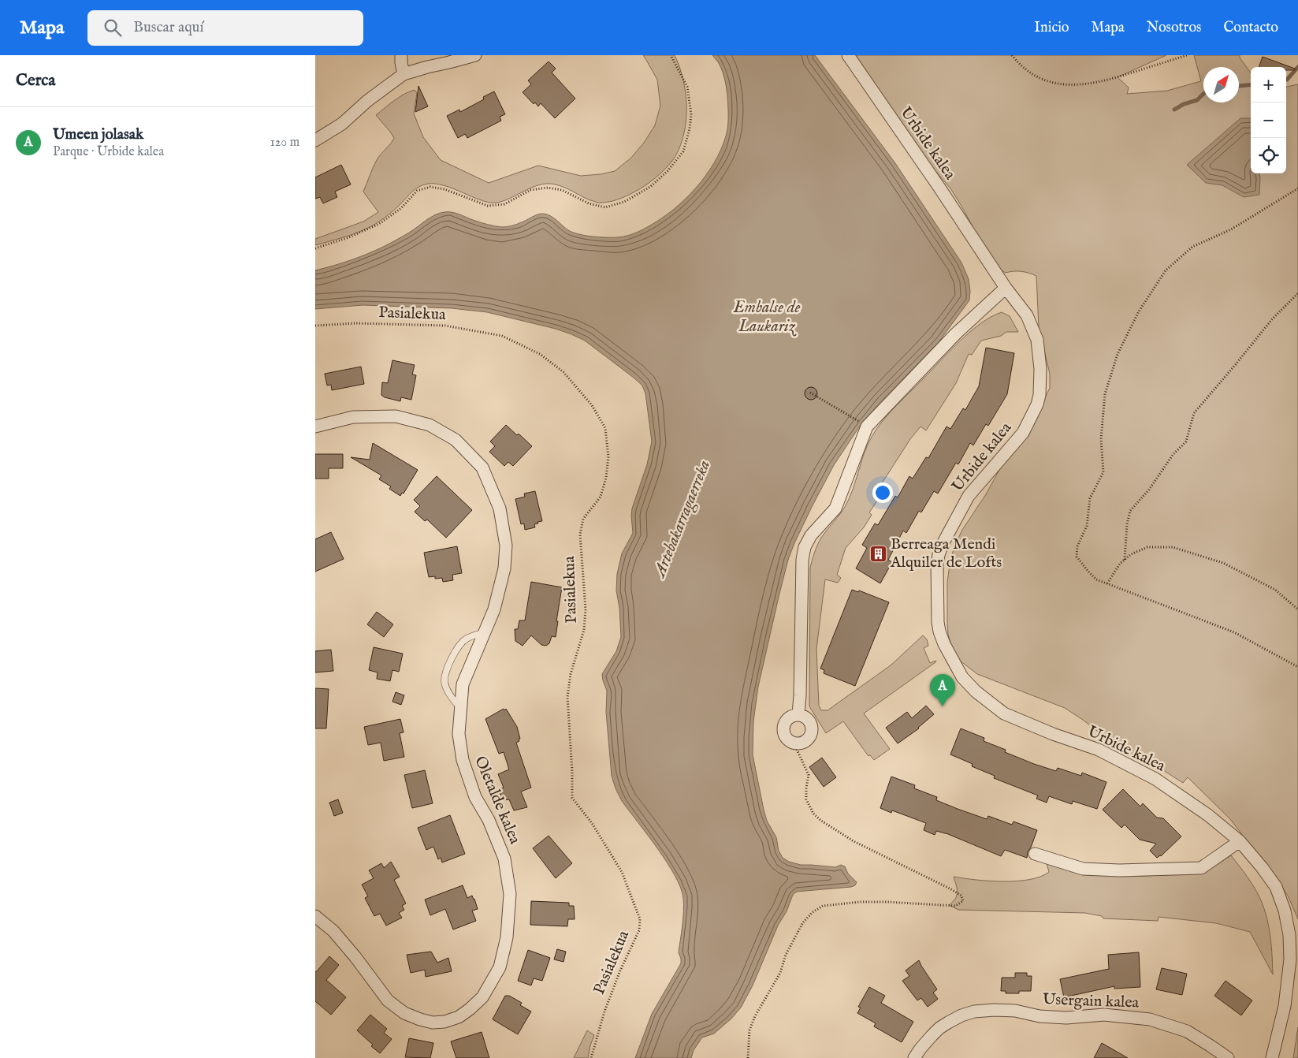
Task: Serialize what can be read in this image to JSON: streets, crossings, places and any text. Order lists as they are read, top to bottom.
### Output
{
  "streets": {
    "street": ["Urbide kalea", "Oletalde kalea", "Usergain kalea"],
    "path": ["Pasialekua"]
  },
  "water": ["Embalse de Laukariz", "Artebakarragaerreka"],
  "places": {
    "building": ["Berreaga Mendi Alquiler de Lofts"]
  },
  "north": "top right",
  "page": {
    "header": "Mapa",
    "search": "Buscar aquí",
    "nav": [
      "Inicio",
      "Mapa",
      "Nosotros",
      "Contacto"
    ],
    "heading": "Cerca",
    "map_buttons": ["+", "−"],
    "list": [
      {
        "mark": "A",
        "name": "Umeen jolasak",
        "note": "Parque · Urbide kalea",
        "value": "120 m"
      }
    ],
    "pins": "A"
  }
}
